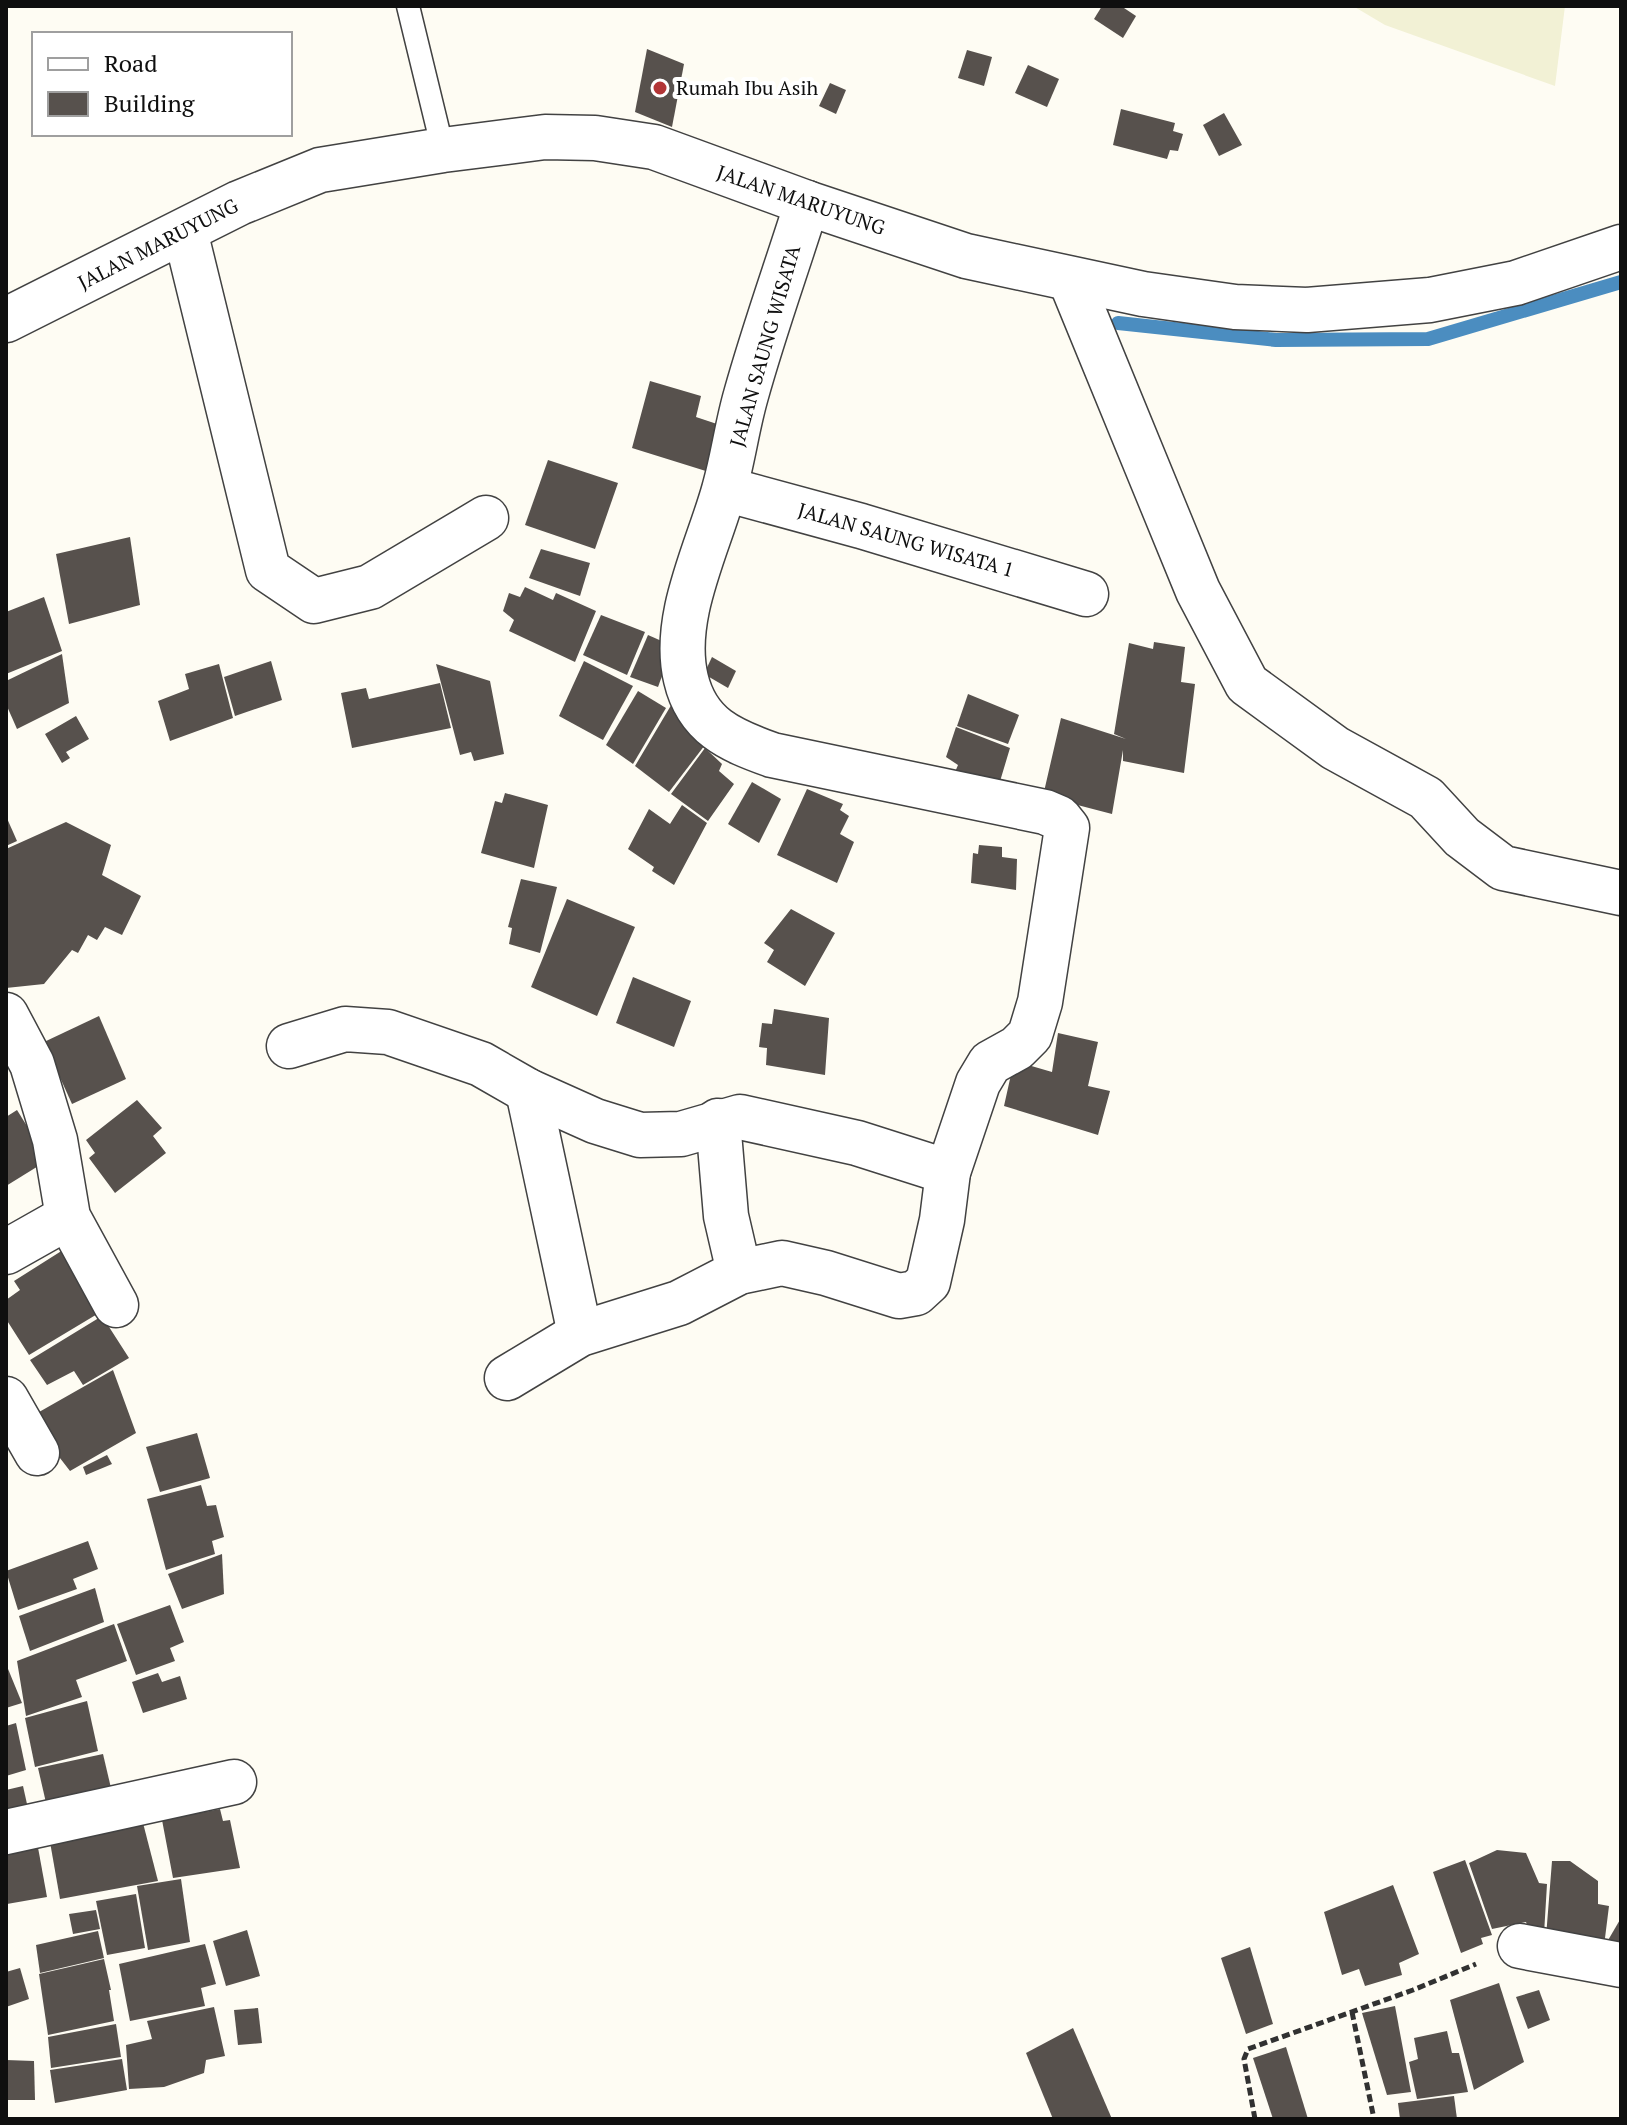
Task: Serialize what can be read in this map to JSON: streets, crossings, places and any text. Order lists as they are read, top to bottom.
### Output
{
  "streets": {
    "street": ["JALAN MARUYUNG", "JALAN SAUNG WISATA", "JALAN SAUNG WISATA 1"]
  },
  "crossings": [
    ["JALAN MARUYUNG", "JALAN SAUNG WISATA"],
    ["JALAN SAUNG WISATA", "JALAN SAUNG WISATA 1"]
  ],
  "places": ["Rumah Ibu Asih"],
  "legend": ["Road", "Building"]
}
